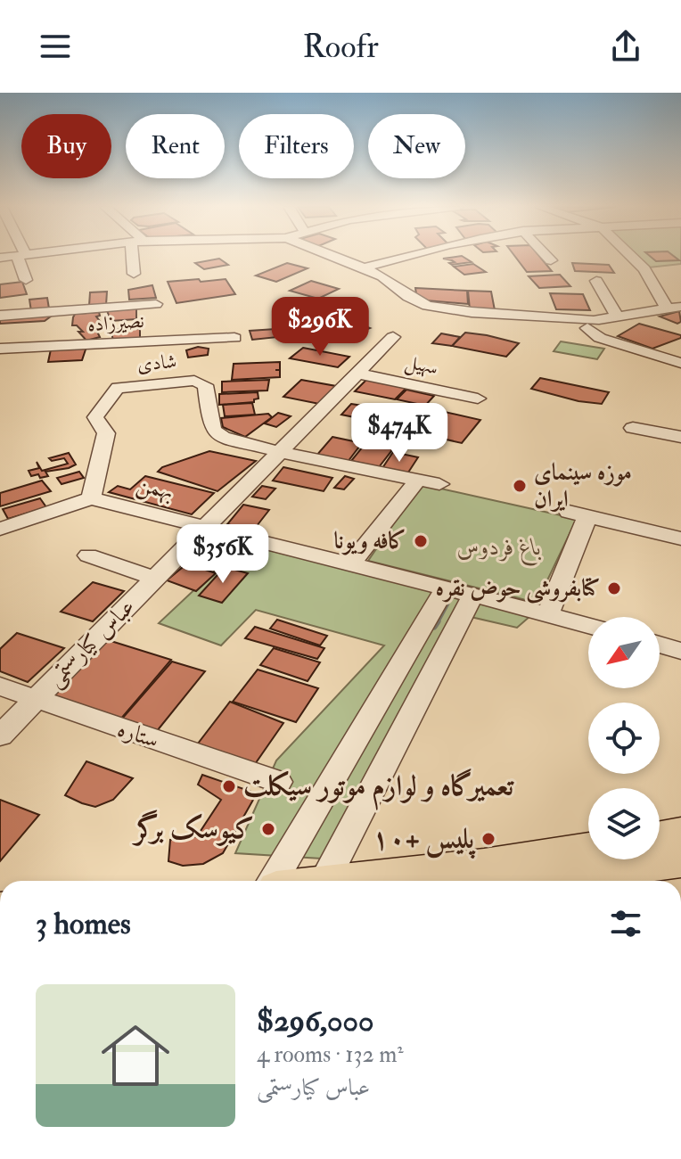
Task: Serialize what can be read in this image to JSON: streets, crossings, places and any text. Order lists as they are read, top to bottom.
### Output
{
  "streets": {
    "street": [
      "نصیرزاده",
      "شادی",
      "سهیل",
      "بهمن",
      "عباس کیارستمی",
      "ستاره"
    ]
  },
  "crossings": [
    ["شادی", "بهمن"],
    ["شادی", "عباس کیارستمی"],
    ["سهیل", "عباس کیارستمی"],
    ["بهمن", "عباس کیارستمی"],
    ["عباس کیارستمی", "ستاره"]
  ],
  "parks": ["باغ فردوس"],
  "places": [
    "موزه سینمای ایران",
    "کافه ویونا",
    "کتابفروشی حوض نقره",
    "تعمیرگاه و لوازم موتور سیکلت",
    "کیوسک برگر",
    "پلیس +۱۰"
  ],
  "north": "bottom left",
  "page": {
    "header": "Roofr",
    "chip": [
      "Buy",
      "Rent",
      "Filters",
      "New"
    ],
    "price": ["$296K", "$474K", "$356K"],
    "heading": "3 homes",
    "list": [
      {
        "name": "$296,000",
        "note": "4 rooms · 132 m² · عباس کیارستمی"
      }
    ]
  }
}
